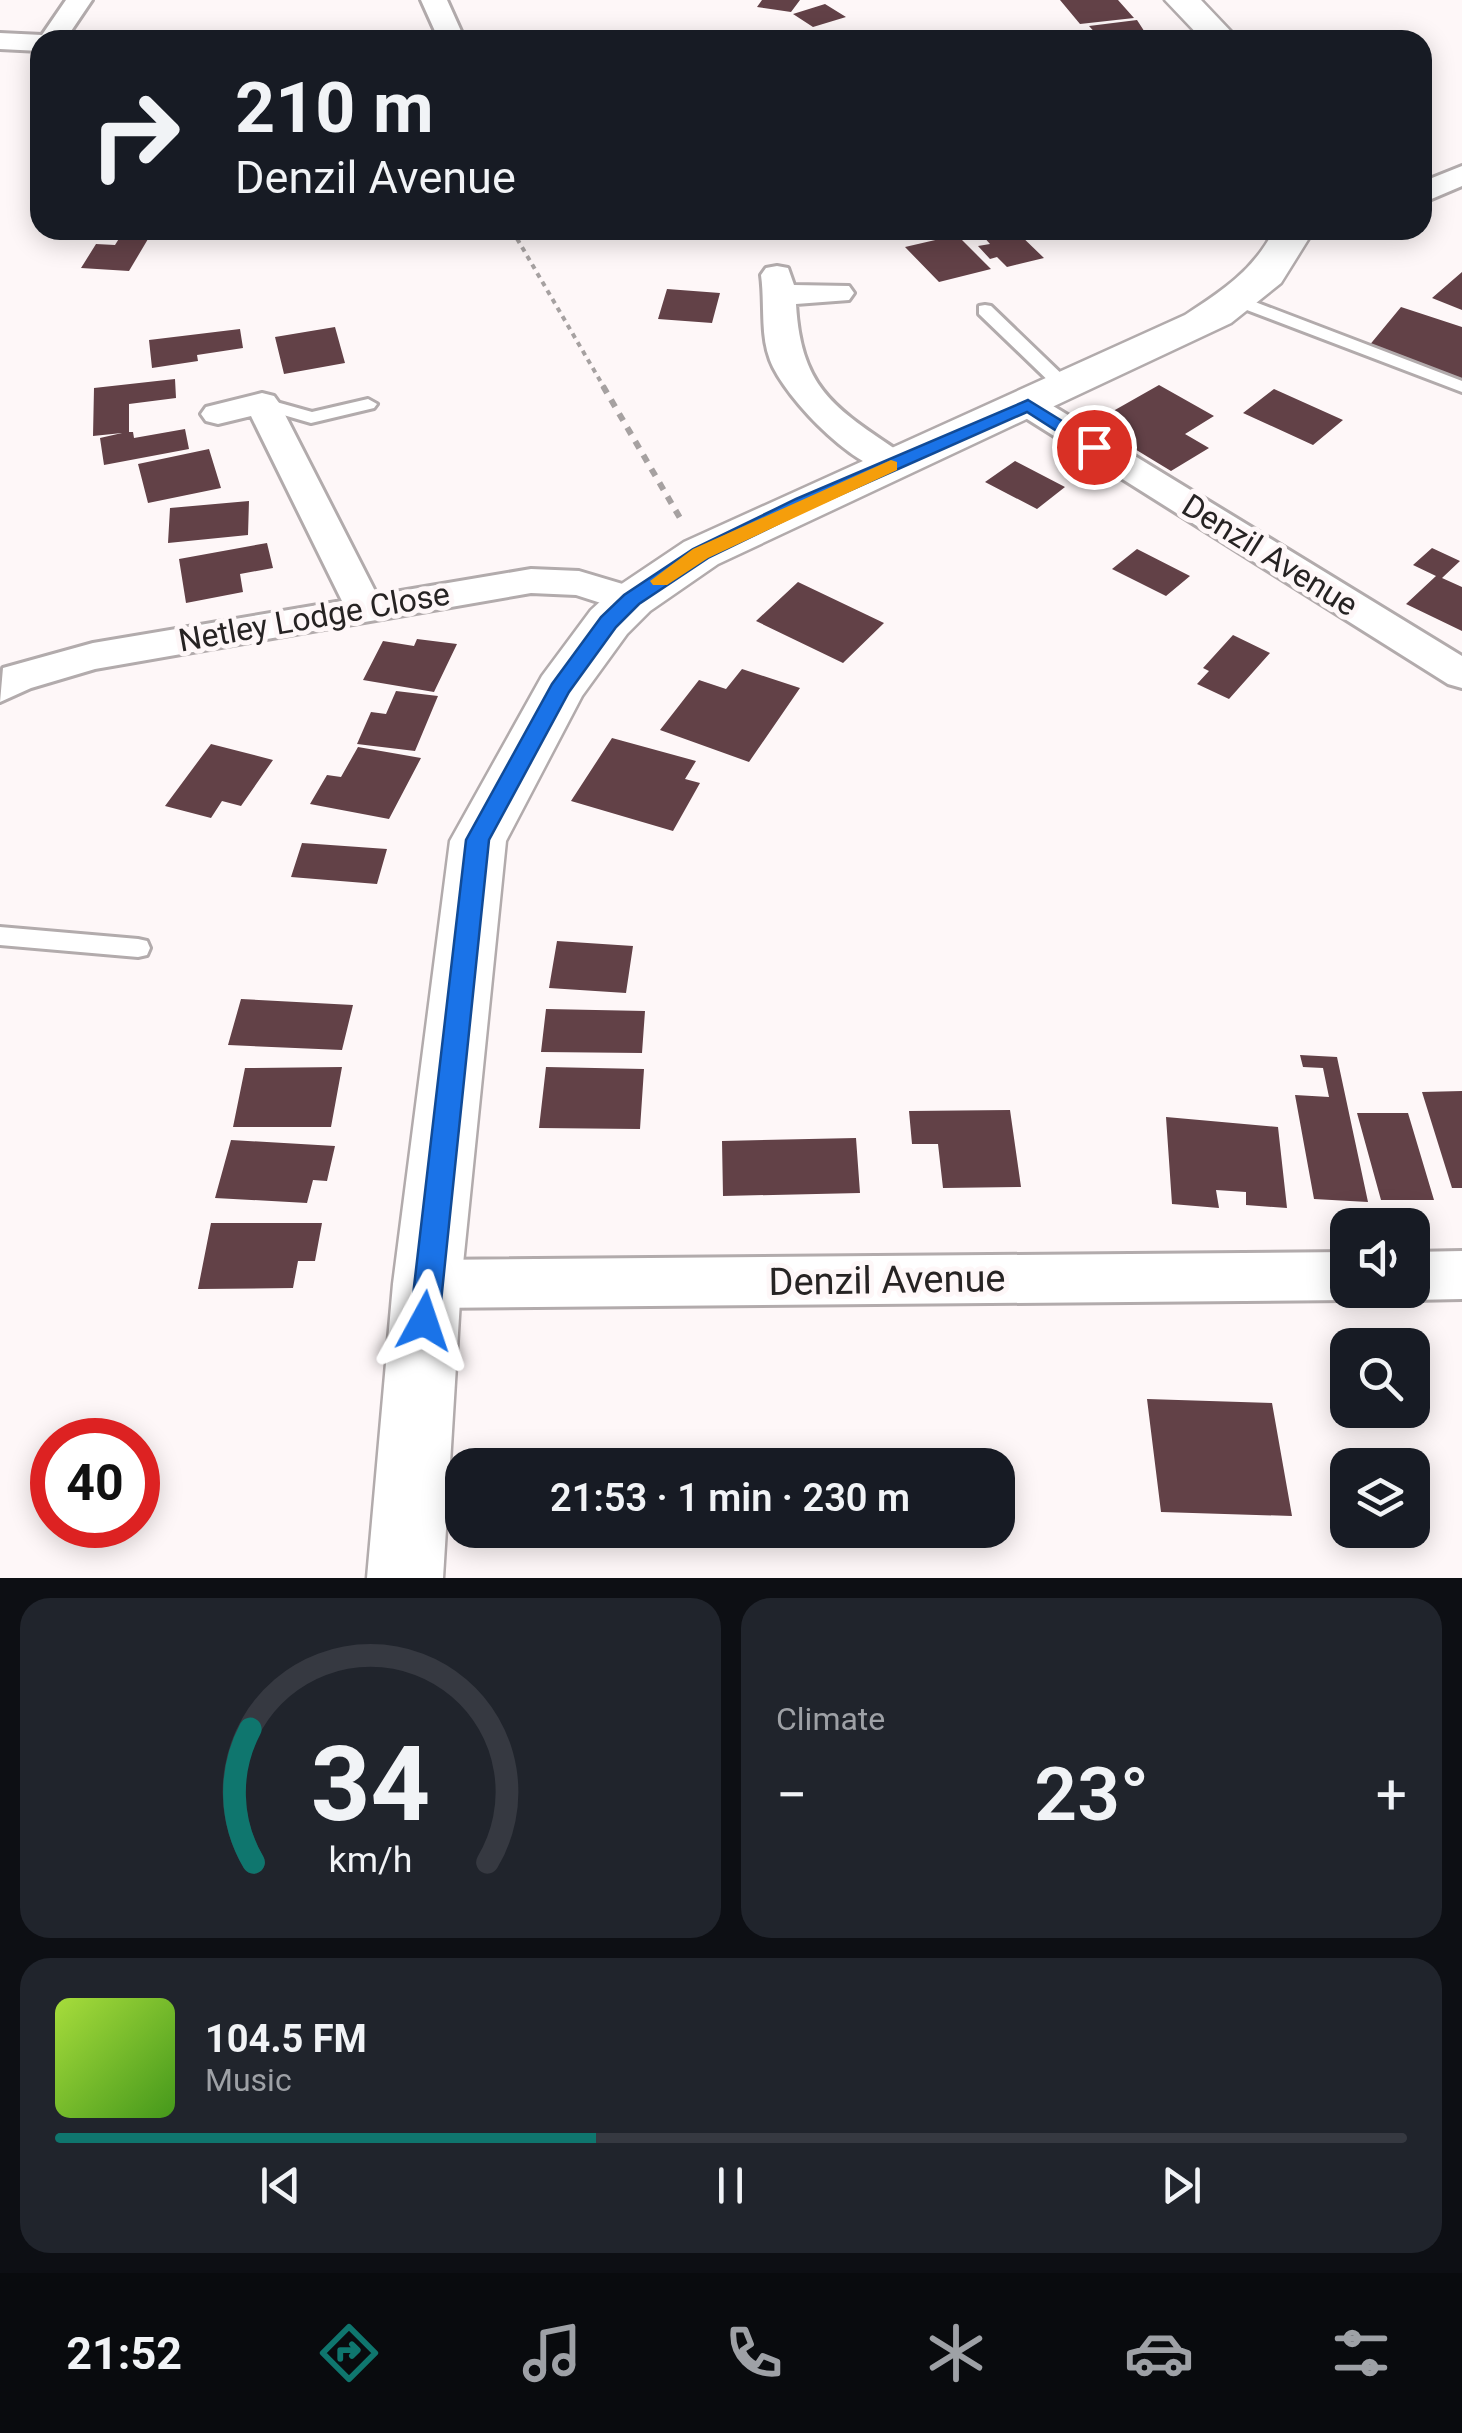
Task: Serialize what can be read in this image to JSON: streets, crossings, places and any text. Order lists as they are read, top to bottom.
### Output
{
  "streets": {
    "street": ["Denzil Avenue", "Netley Lodge Close"]
  },
  "page": {
    "turn": ["210 m", "Denzil Avenue"],
    "limit": "40",
    "trip": "21:53 · 1 min · 230 m",
    "tile": "Climate",
    "heat": ["−", "23°", "+"],
    "song": ["104.5 FM", "Music"],
    "tabs": "21:52",
    "gauge": ["34", "km/h"]
  }
}
